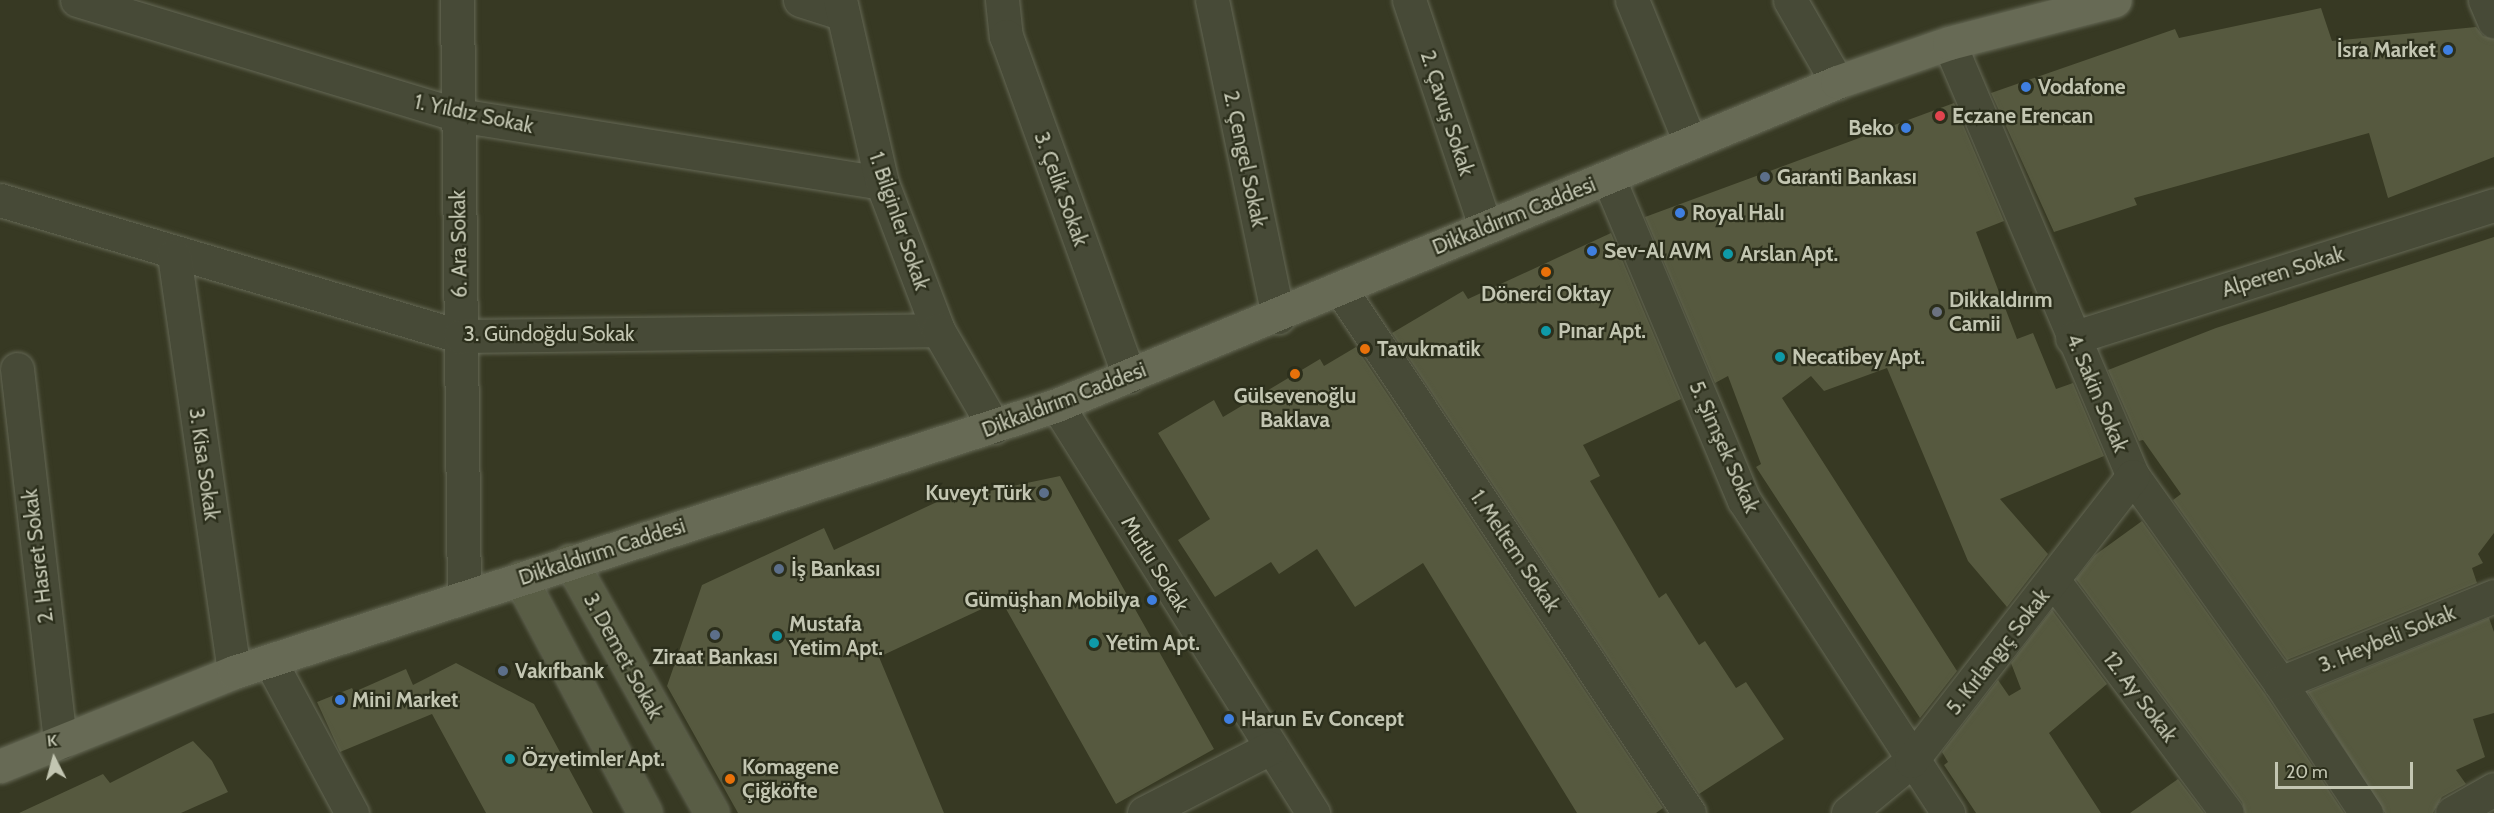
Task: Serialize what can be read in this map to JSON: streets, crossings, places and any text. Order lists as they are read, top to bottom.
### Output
{
  "streets": {
    "main road": ["Dikkaldırım Caddesi", "3. Demet Sokak"],
    "street": [
      "2. Çavuş Sokak",
      "1. Yıldız Sokak",
      "2. Çengel Sokak",
      "3. Çelik Sokak",
      "1. Bilginler Sokak",
      "6. Ara Sokak",
      "Alperen Sokak",
      "3. Gündoğdu Sokak",
      "4. Sakin Sokak",
      "5. Şimşek Sokak",
      "3. Kisa Sokak",
      "1. Meltem Sokak",
      "2. Hasret Sokak",
      "Mutlu Sokak",
      "3. Heybeli Sokak",
      "5. Kırlangıç Sokak",
      "12. Ay Sokak"
    ]
  },
  "crossings": [
    ["2. Çavuş Sokak", "Dikkaldırım Caddesi"],
    ["1. Yıldız Sokak", "1. Bilginler Sokak"],
    ["1. Yıldız Sokak", "6. Ara Sokak"],
    ["2. Çengel Sokak", "Dikkaldırım Caddesi"],
    ["3. Çelik Sokak", "Dikkaldırım Caddesi"],
    ["Dikkaldırım Caddesi", "1. Bilginler Sokak"],
    ["Dikkaldırım Caddesi", "6. Ara Sokak"],
    ["Dikkaldırım Caddesi", "4. Sakin Sokak"],
    ["Dikkaldırım Caddesi", "5. Şimşek Sokak"],
    ["Dikkaldırım Caddesi", "3. Kisa Sokak"],
    ["Dikkaldırım Caddesi", "1. Meltem Sokak"],
    ["Dikkaldırım Caddesi", "2. Hasret Sokak"],
    ["Dikkaldırım Caddesi", "Mutlu Sokak"],
    ["Dikkaldırım Caddesi", "3. Demet Sokak"],
    ["1. Bilginler Sokak", "3. Gündoğdu Sokak"],
    ["6. Ara Sokak", "3. Gündoğdu Sokak"],
    ["Alperen Sokak", "4. Sakin Sokak"],
    ["3. Gündoğdu Sokak", "3. Kisa Sokak"],
    ["4. Sakin Sokak", "3. Heybeli Sokak"],
    ["4. Sakin Sokak", "5. Kırlangıç Sokak"],
    ["5. Şimşek Sokak", "5. Kırlangıç Sokak"],
    ["5. Kırlangıç Sokak", "12. Ay Sokak"]
  ],
  "places": [
    "İsra Market",
    "Vodafone",
    "Eczane Erencan",
    "Beko",
    "Garanti Bankası",
    "Royal Halı",
    "Sev-Al AVM",
    "Arslan Apt.",
    "Dönerci Oktay",
    "Dikkaldırım Camii",
    "Pınar Apt.",
    "Tavukmatik",
    "Necatibey Apt.",
    "Gülsevenoğlu Baklava",
    "Kuveyt Türk",
    "İş Bankası",
    "Gümüşhan Mobilya",
    "Ziraat Bankası",
    "Mustafa Yetim Apt.",
    "Yetim Apt.",
    "Vakıfbank",
    "Mini Market",
    "Harun Ev Concept",
    "Özyetimler Apt.",
    "Komagene Çiğköfte"
  ],
  "scale_bar": "20 m",
  "north": "top"
}
